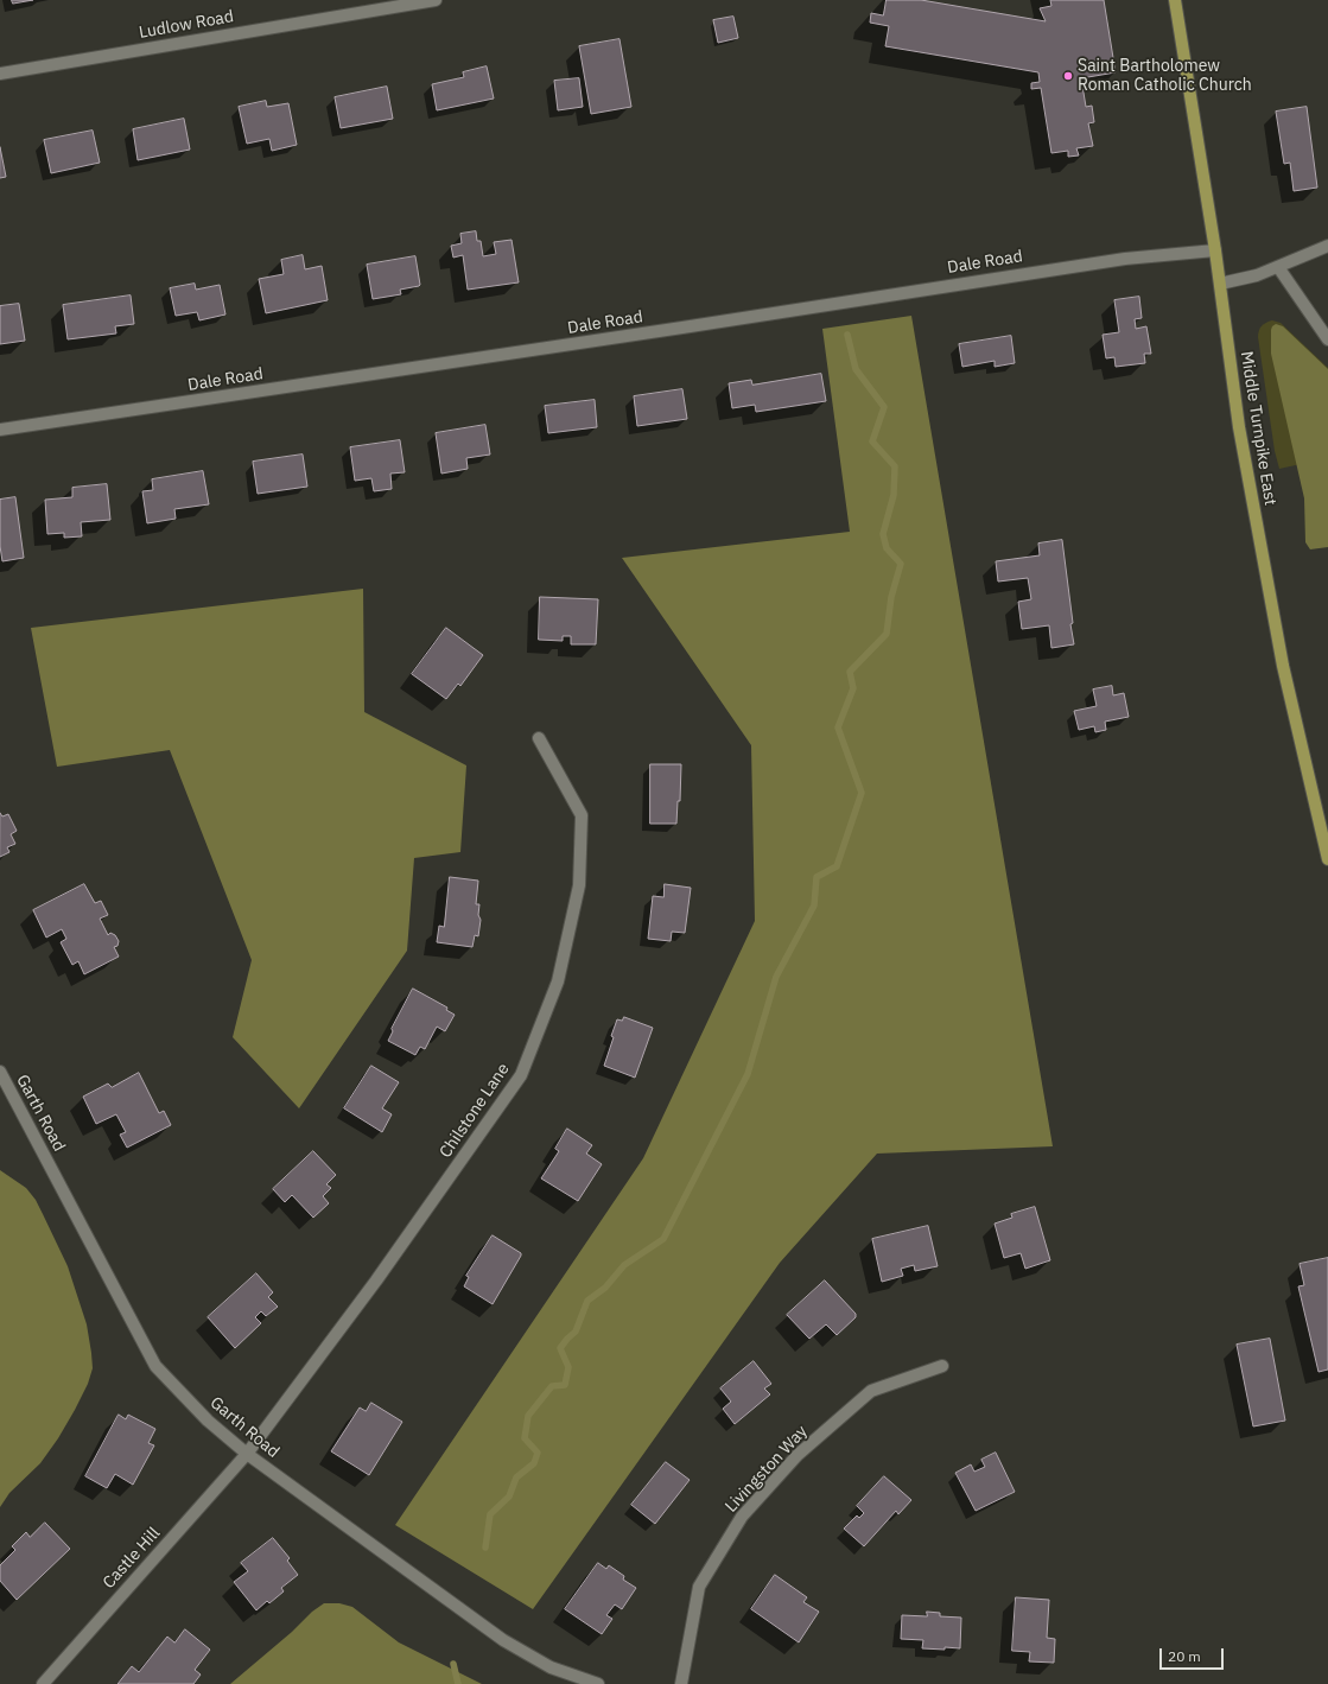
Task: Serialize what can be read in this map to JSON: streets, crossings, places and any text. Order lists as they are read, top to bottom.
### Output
{
  "streets": {
    "main road": ["Middle Turnpike East"],
    "street": [
      "Ludlow Road",
      "Dale Road",
      "Chilstone Lane",
      "Garth Road",
      "Livingston Way",
      "Castle Hill"
    ]
  },
  "crossings": [
    ["Dale Road", "Middle Turnpike East"],
    ["Chilstone Lane", "Garth Road"],
    ["Chilstone Lane", "Castle Hill"],
    ["Garth Road", "Castle Hill"]
  ],
  "places": ["Saint Bartholomew Roman Catholic Church"],
  "scale_bar": "20 m"
}
